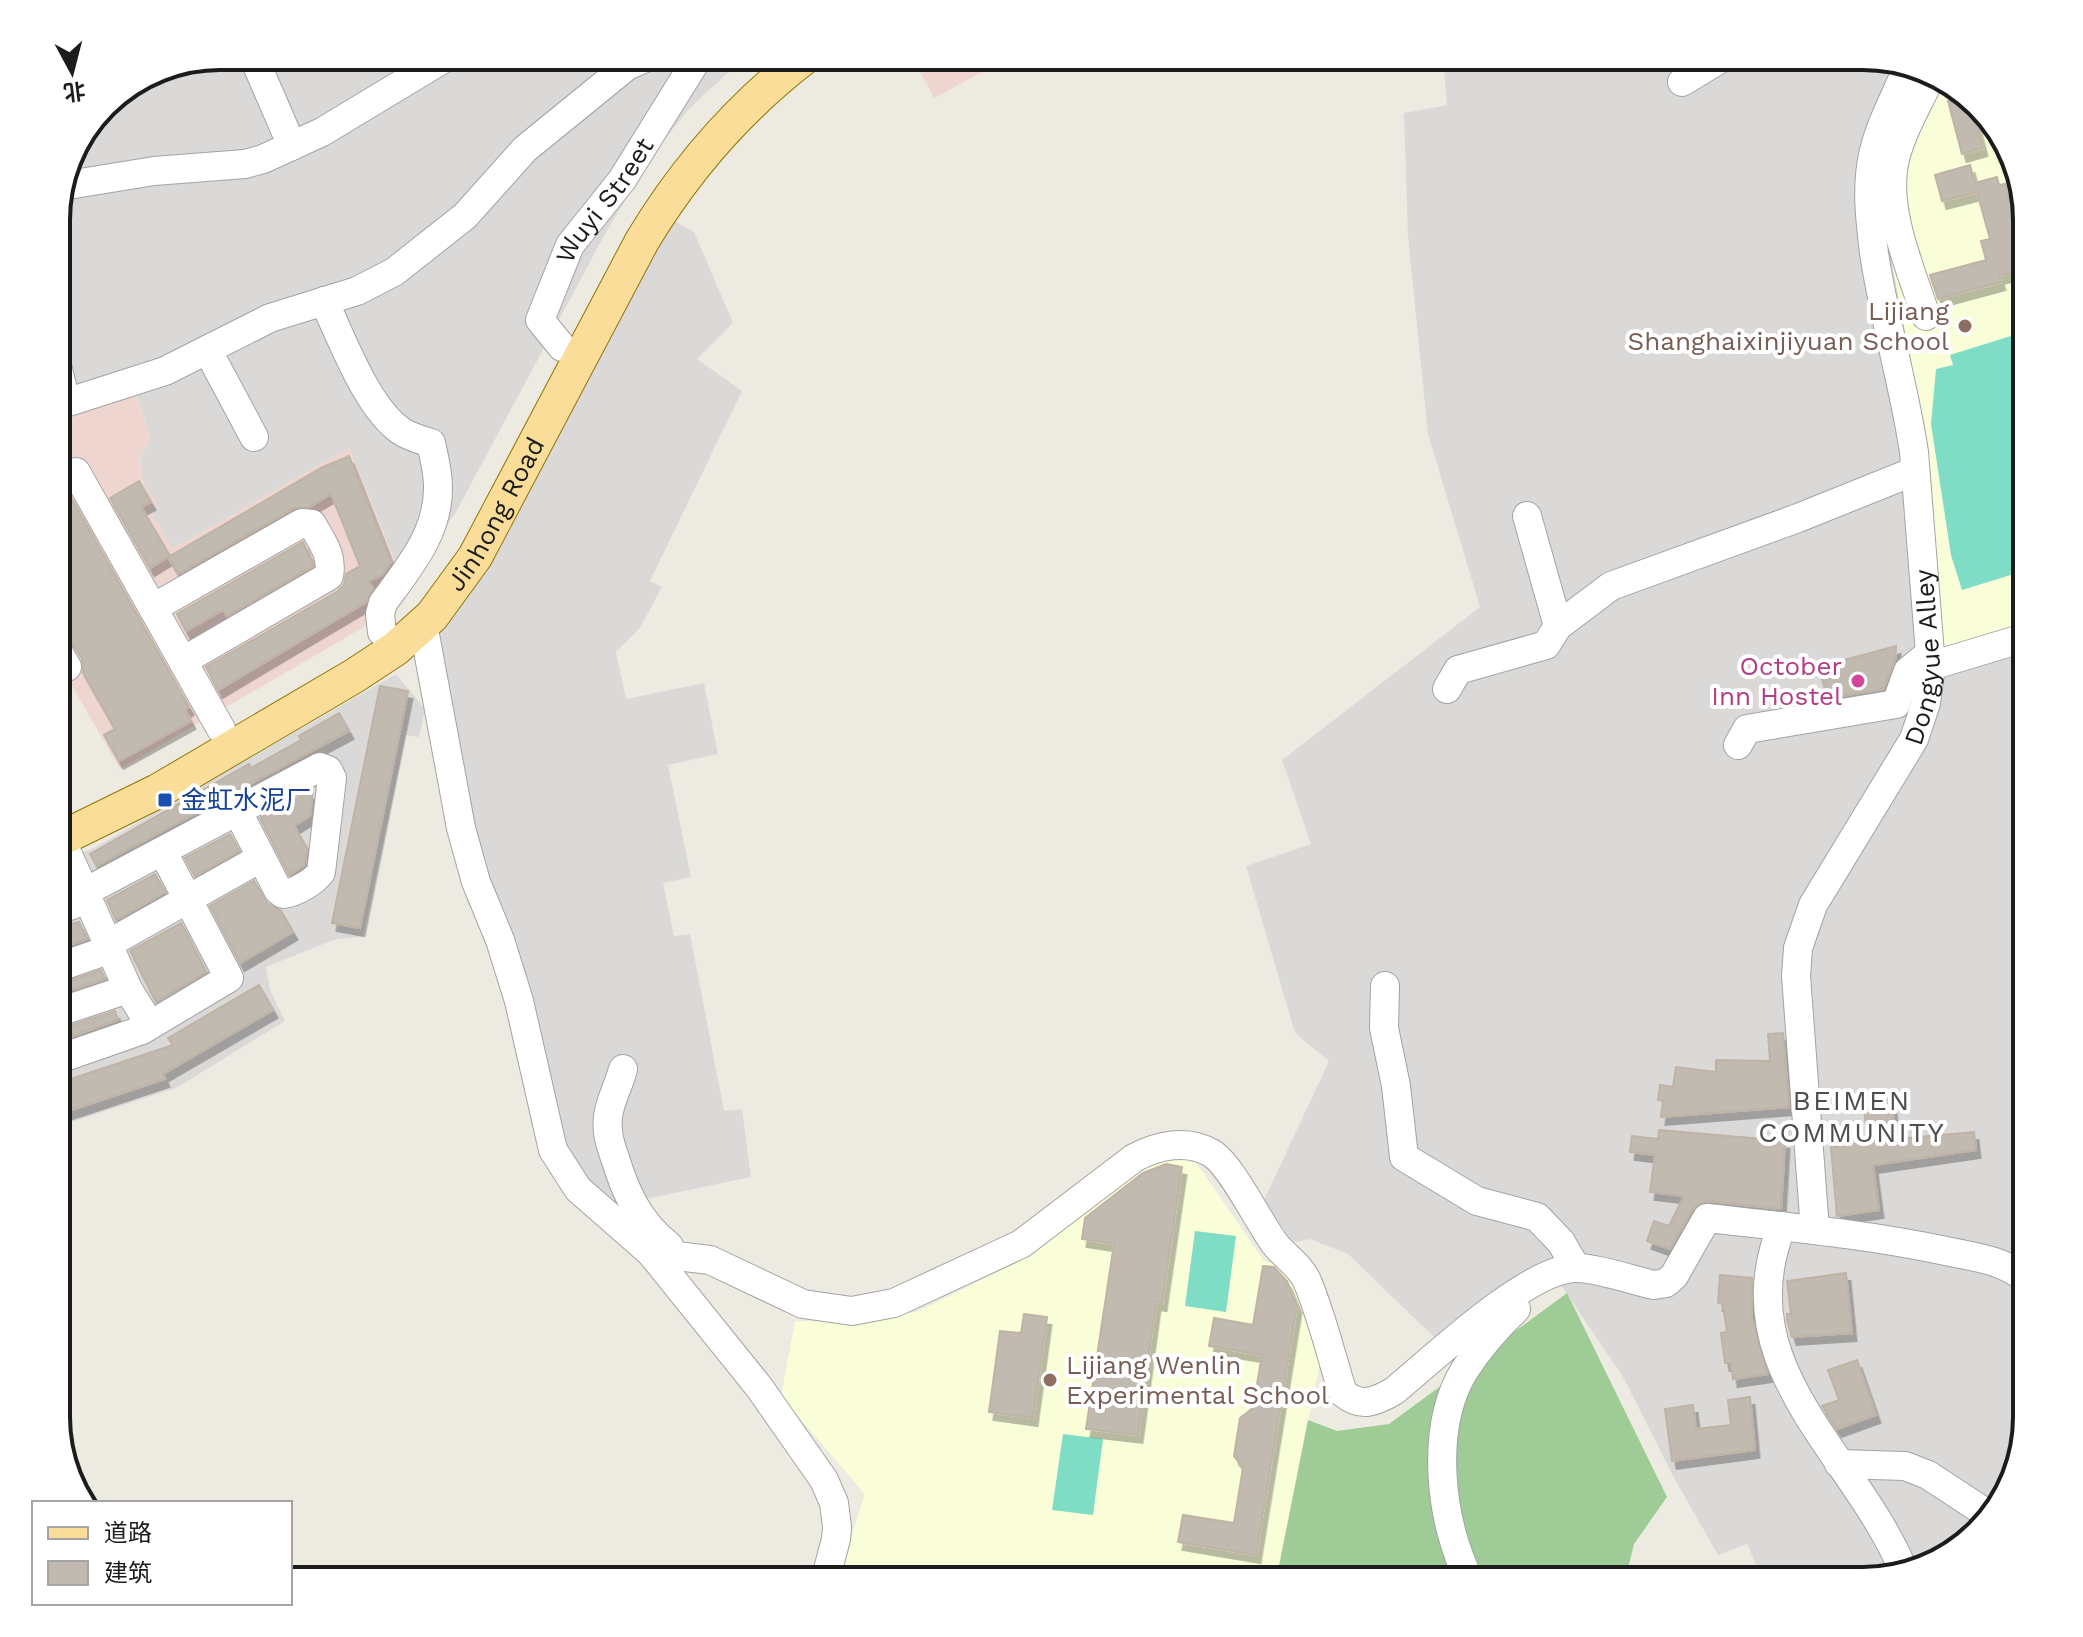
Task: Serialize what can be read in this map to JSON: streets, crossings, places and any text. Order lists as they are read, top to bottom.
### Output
{
  "streets": {
    "main road": ["Jinhong Road"],
    "street": ["Wuyi Street", "Dongyue Alley"]
  },
  "crossings": [
    ["Wuyi Street", "Jinhong Road"]
  ],
  "districts": ["BEIMEN COMMUNITY"],
  "places": {
    "other": ["Lijiang Shanghaixinjiyuan School", "October Inn Hostel", "Lijiang Wenlin Experimental School"],
    "transit": ["金虹水泥厂"]
  },
  "legend": ["道路", "建筑"],
  "north": "bottom"
}
